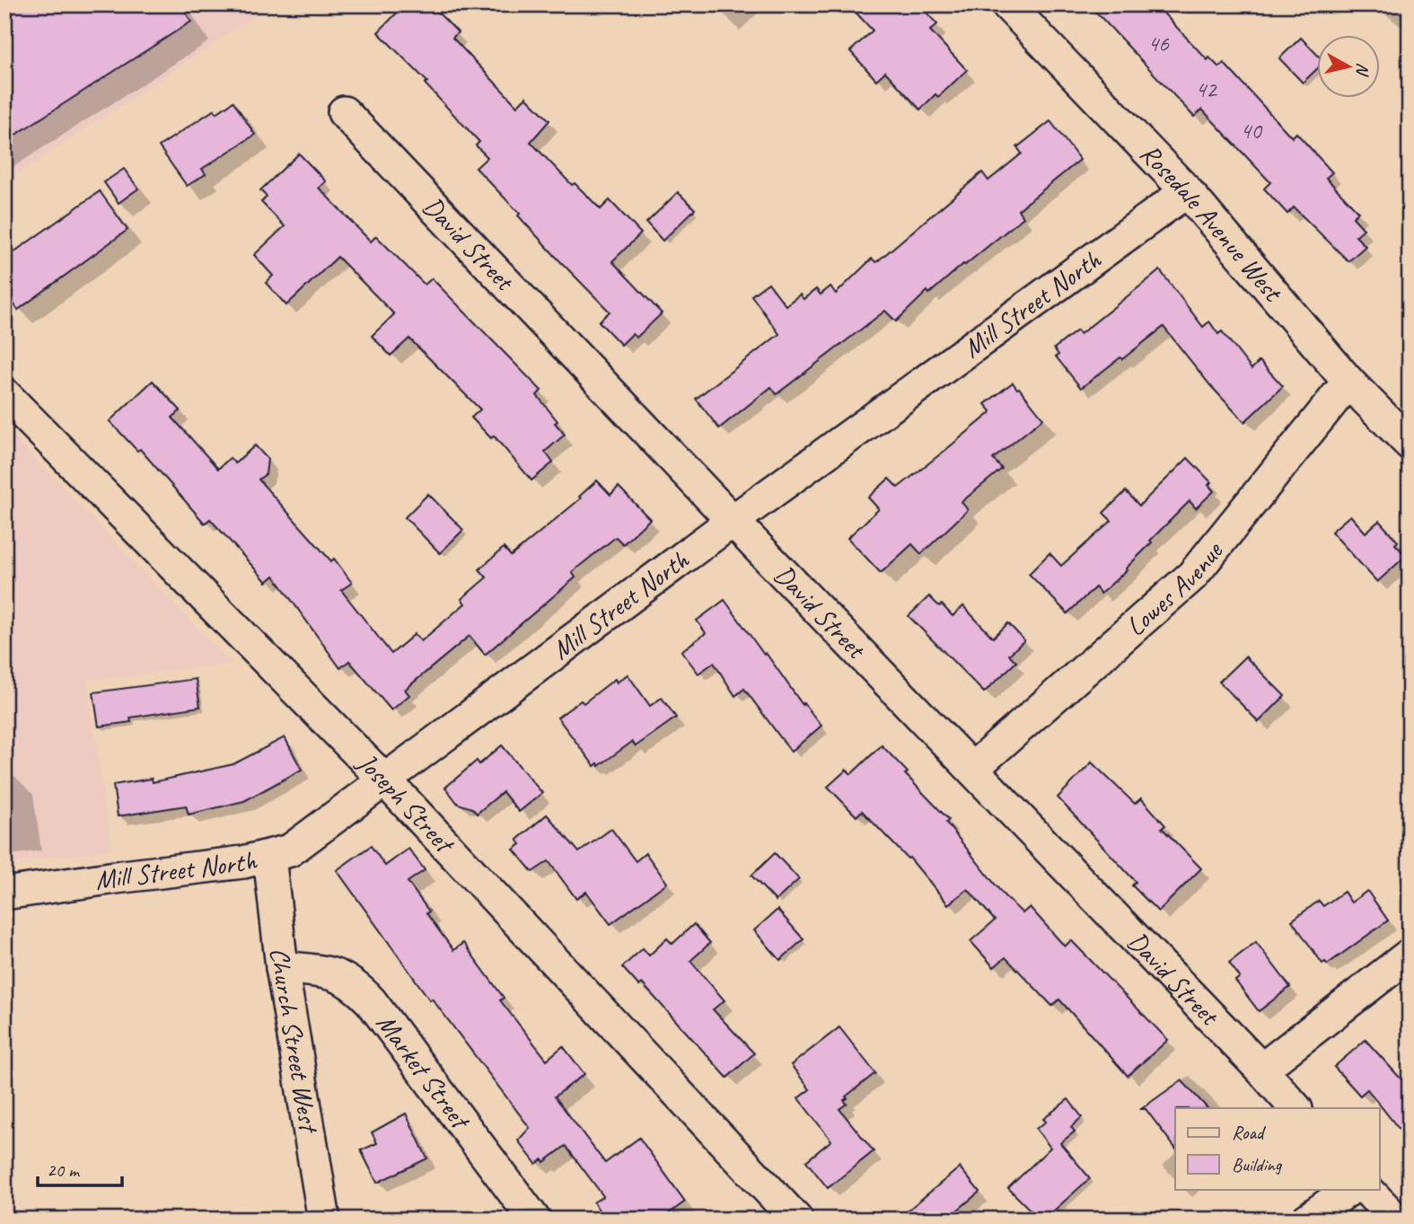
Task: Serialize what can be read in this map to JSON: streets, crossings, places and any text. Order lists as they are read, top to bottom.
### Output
{
  "streets": {
    "street": [
      "Rosedale Avenue West",
      "David Street",
      "Mill Street North",
      "Lowes Avenue",
      "Joseph Street",
      "Church Street West",
      "Market Street"
    ]
  },
  "crossings": [
    ["Rosedale Avenue West", "Mill Street North"],
    ["Rosedale Avenue West", "Lowes Avenue"],
    ["David Street", "Mill Street North"],
    ["David Street", "Lowes Avenue"],
    ["Mill Street North", "Joseph Street"],
    ["Mill Street North", "Church Street West"],
    ["Church Street West", "Market Street"]
  ],
  "house_numbers": ["46", "42", "40"],
  "legend": ["Road", "Building"],
  "scale_bar": "20 m",
  "north": "right"
}
